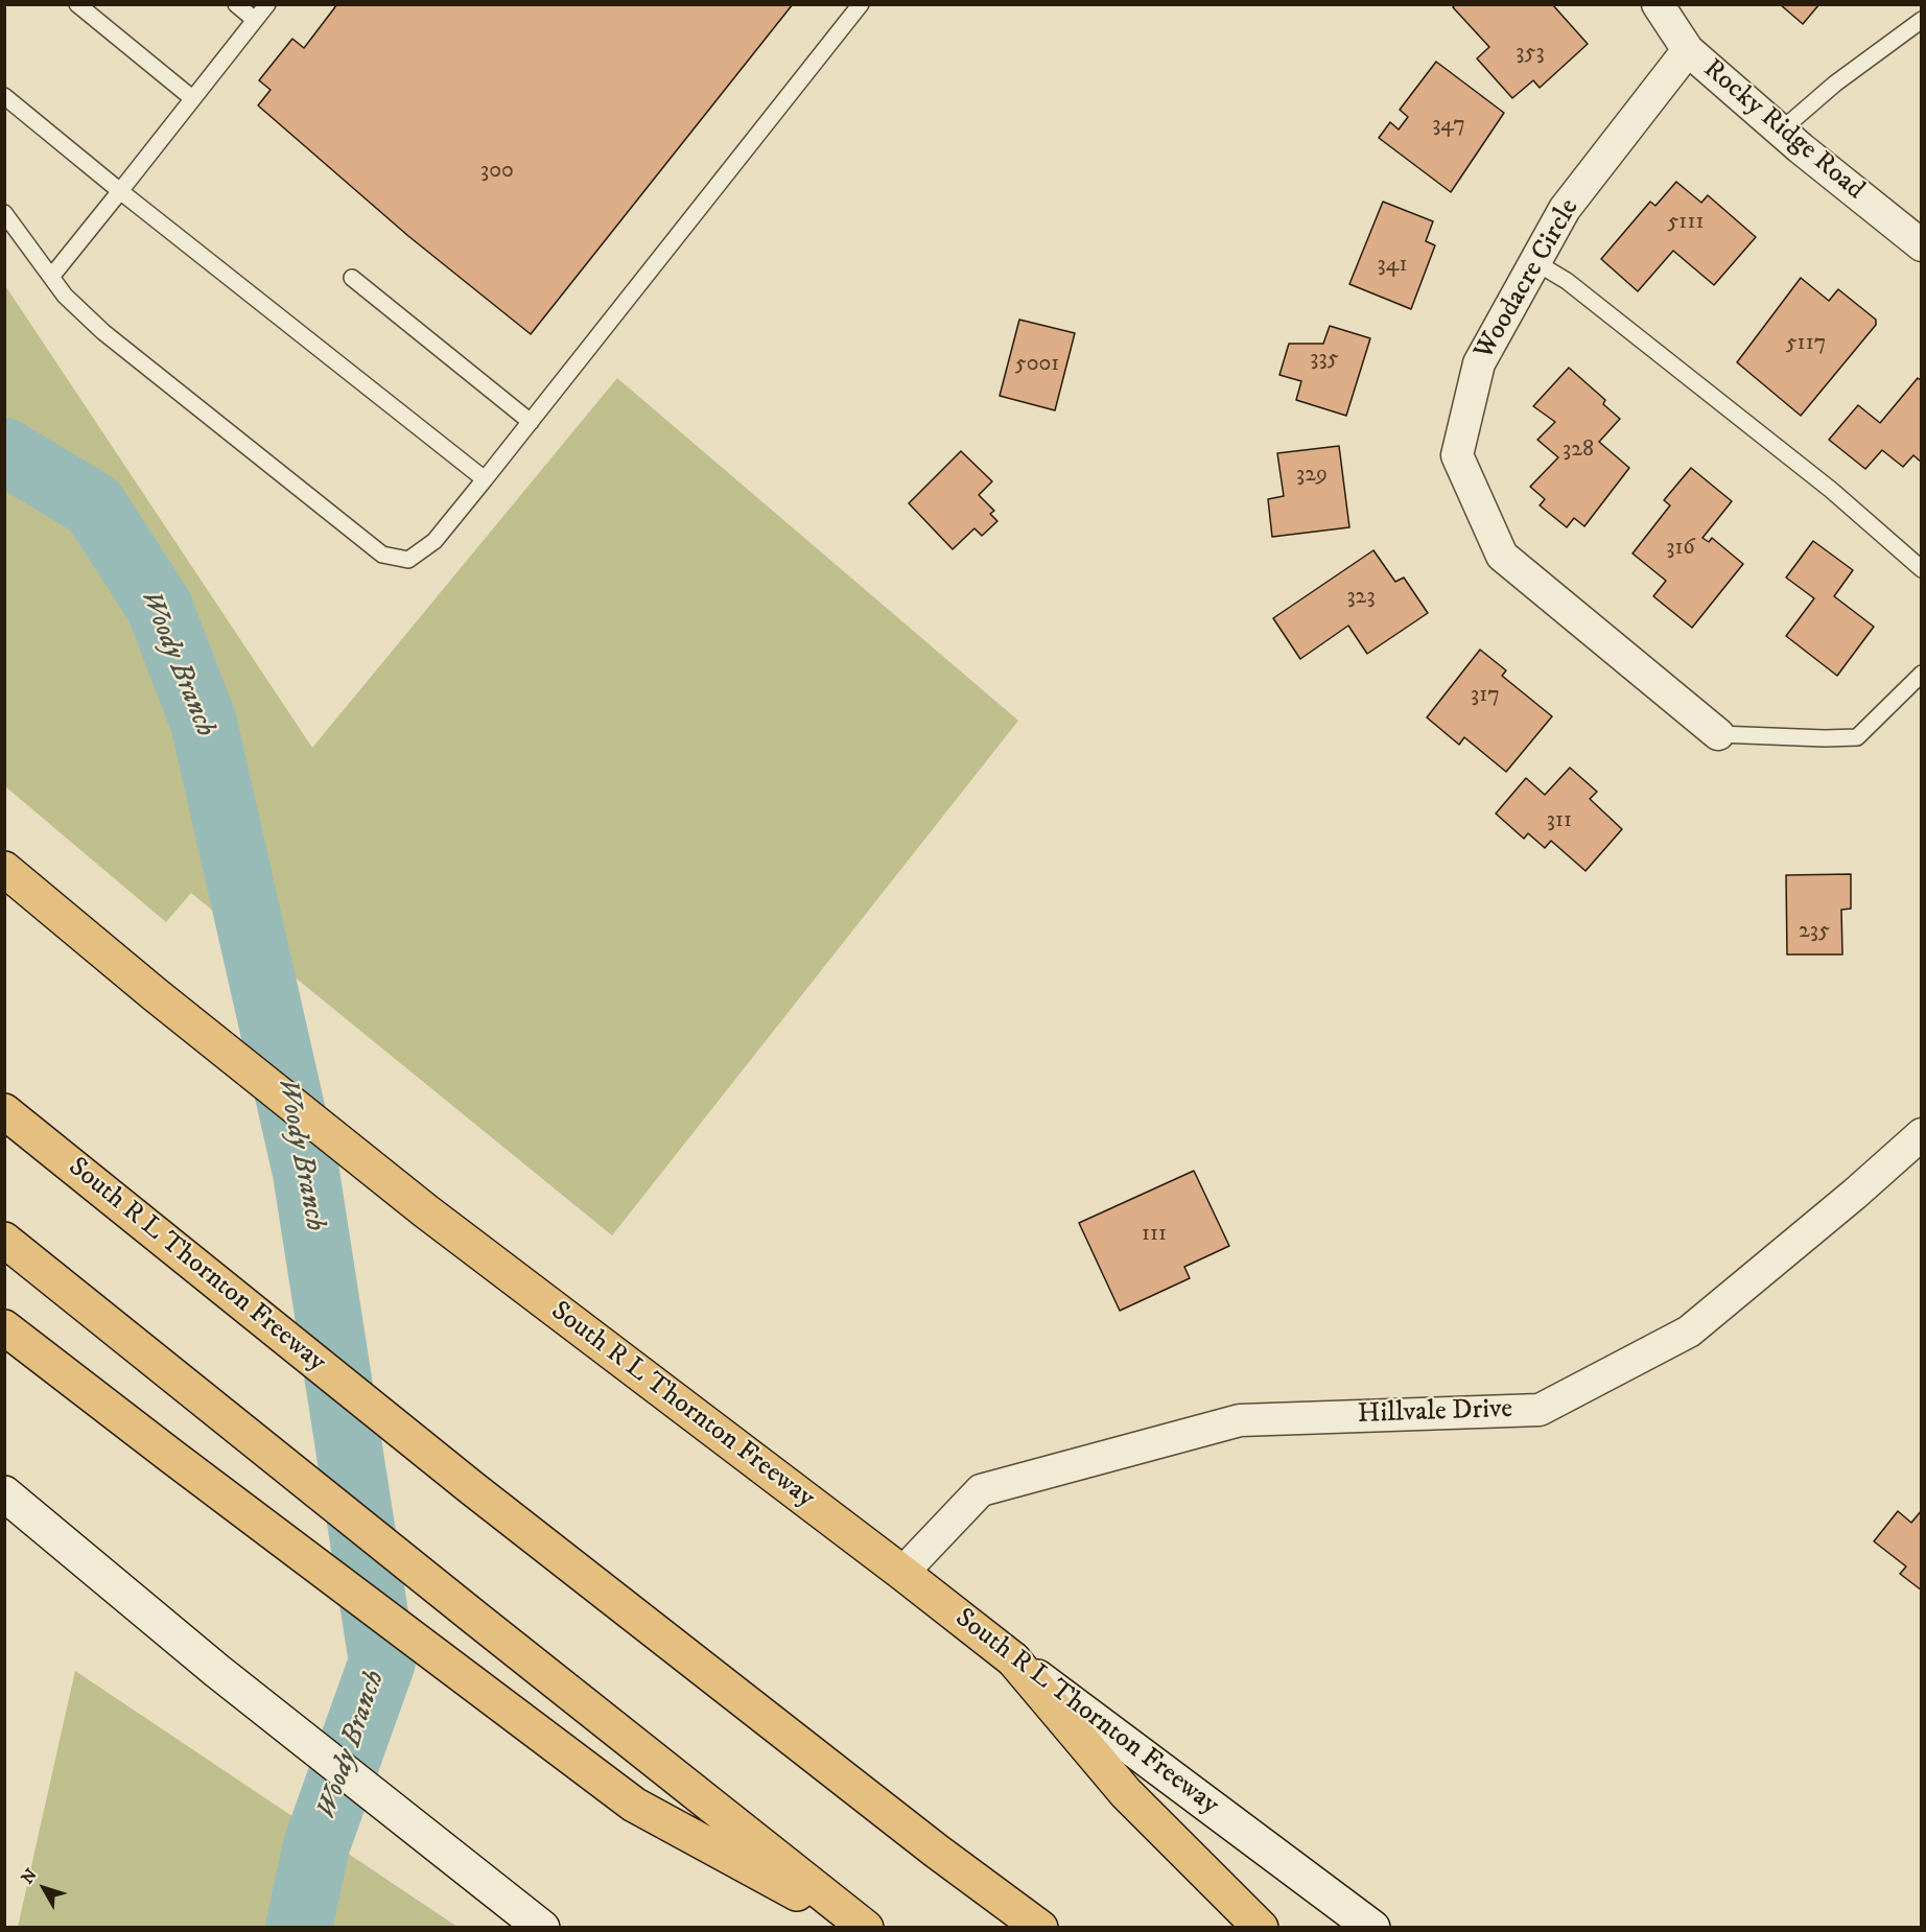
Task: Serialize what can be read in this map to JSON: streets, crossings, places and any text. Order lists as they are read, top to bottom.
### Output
{
  "streets": {
    "main road": ["South R L Thornton Freeway"],
    "street": ["Rocky Ridge Road", "Woodacre Circle", "Hillvale Drive"]
  },
  "crossings": [
    ["Rocky Ridge Road", "Woodacre Circle"],
    ["South R L Thornton Freeway", "Hillvale Drive"]
  ],
  "water": ["Woody Branch"],
  "house_numbers": [
    "353",
    "347",
    "300",
    "5111",
    "341",
    "5117",
    "335",
    "5001",
    "328",
    "329",
    "316",
    "323",
    "317",
    "311",
    "235",
    "111"
  ],
  "north": "top left"
}
